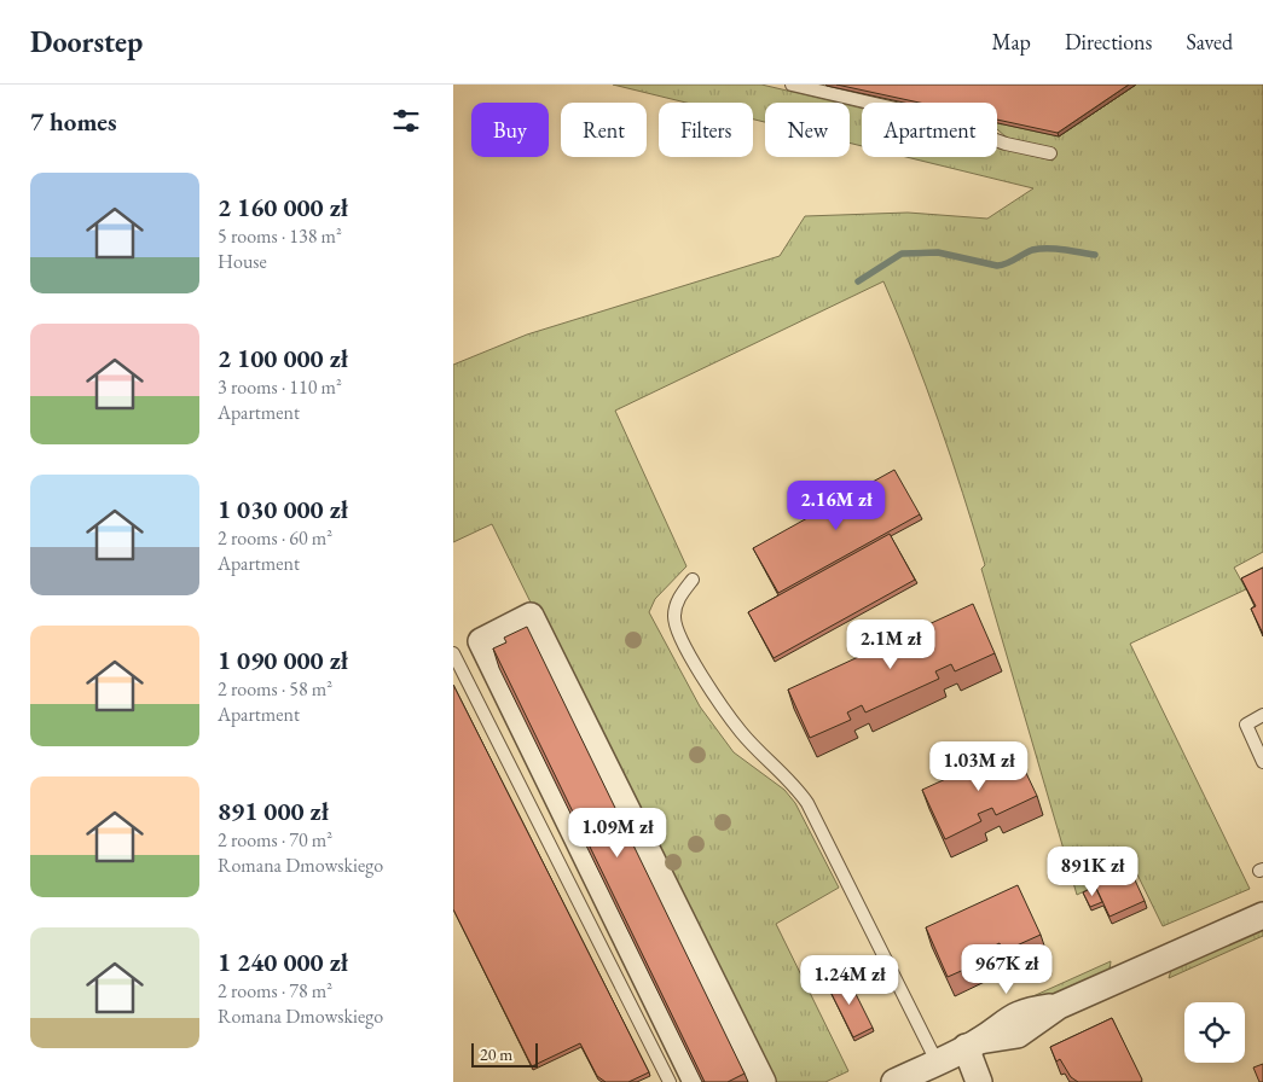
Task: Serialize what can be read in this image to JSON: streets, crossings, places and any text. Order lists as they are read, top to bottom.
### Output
{
  "scale_bar": "20 m",
  "page": {
    "header": "Doorstep",
    "nav": ["Map", "Directions", "Saved"],
    "heading": "7 homes",
    "chip": [
      "Buy",
      "Rent",
      "Filters",
      "New",
      "Apartment"
    ],
    "list": [
      {
        "name": "2 160 000 zł",
        "note": "5 rooms · 138 m² · House"
      },
      {
        "name": "2 100 000 zł",
        "note": "3 rooms · 110 m² · Apartment"
      },
      {
        "name": "1 030 000 zł",
        "note": "2 rooms · 60 m² · Apartment"
      },
      {
        "name": "1 090 000 zł",
        "note": "2 rooms · 58 m² · Apartment"
      },
      {
        "name": "891 000 zł",
        "note": "2 rooms · 70 m² · Romana Dmowskiego"
      },
      {
        "name": "1 240 000 zł",
        "note": "2 rooms · 78 m² · Romana Dmowskiego"
      }
    ],
    "price": [
      "2.16M zł",
      "2.1M zł",
      "1.03M zł",
      "1.09M zł",
      "891K zł",
      "967K zł",
      "1.24M zł"
    ],
    "scale": "20 m"
  }
}
